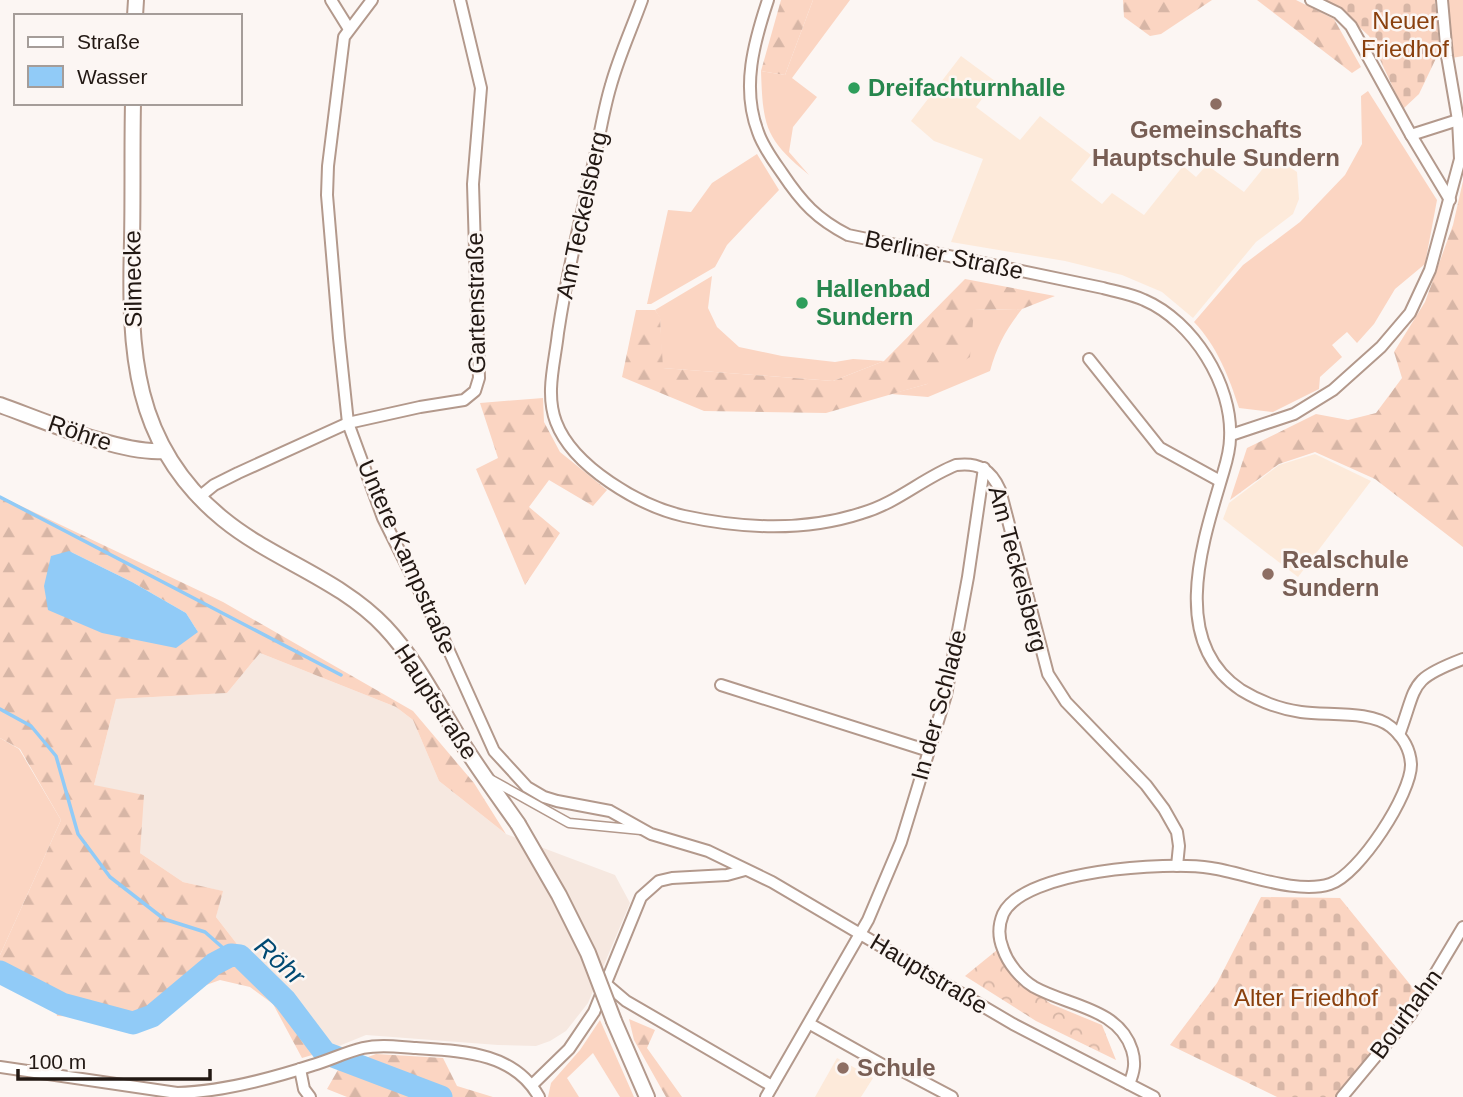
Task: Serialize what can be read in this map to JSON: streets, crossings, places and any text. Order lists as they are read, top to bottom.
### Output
{
  "streets": {
    "main road": ["Silmecke", "Röhre", "Hauptstraße"],
    "street": [
      "Am Teckelsberg",
      "Berliner Straße",
      "Gartenstraße",
      "Untere Kampstraße",
      "In der Schlade",
      "Bourhahn"
    ]
  },
  "crossings": [
    ["Am Teckelsberg", "In der Schlade"],
    ["Silmecke", "Röhre"],
    ["Silmecke", "Hauptstraße"],
    ["Gartenstraße", "Untere Kampstraße"],
    ["Gartenstraße", "Hauptstraße"],
    ["Röhre", "Hauptstraße"],
    ["Untere Kampstraße", "Hauptstraße"],
    ["Hauptstraße", "In der Schlade"]
  ],
  "water": ["Röhr"],
  "parks": ["Neuer Friedhof", "Alter Friedhof"],
  "places": [
    "Dreifachturnhalle",
    "Gemeinschafts Hauptschule Sundern",
    "Hallenbad Sundern",
    "Realschule Sundern",
    "Schule"
  ],
  "legend": ["Straße", "Wasser"],
  "scale_bar": "100 m"
}
